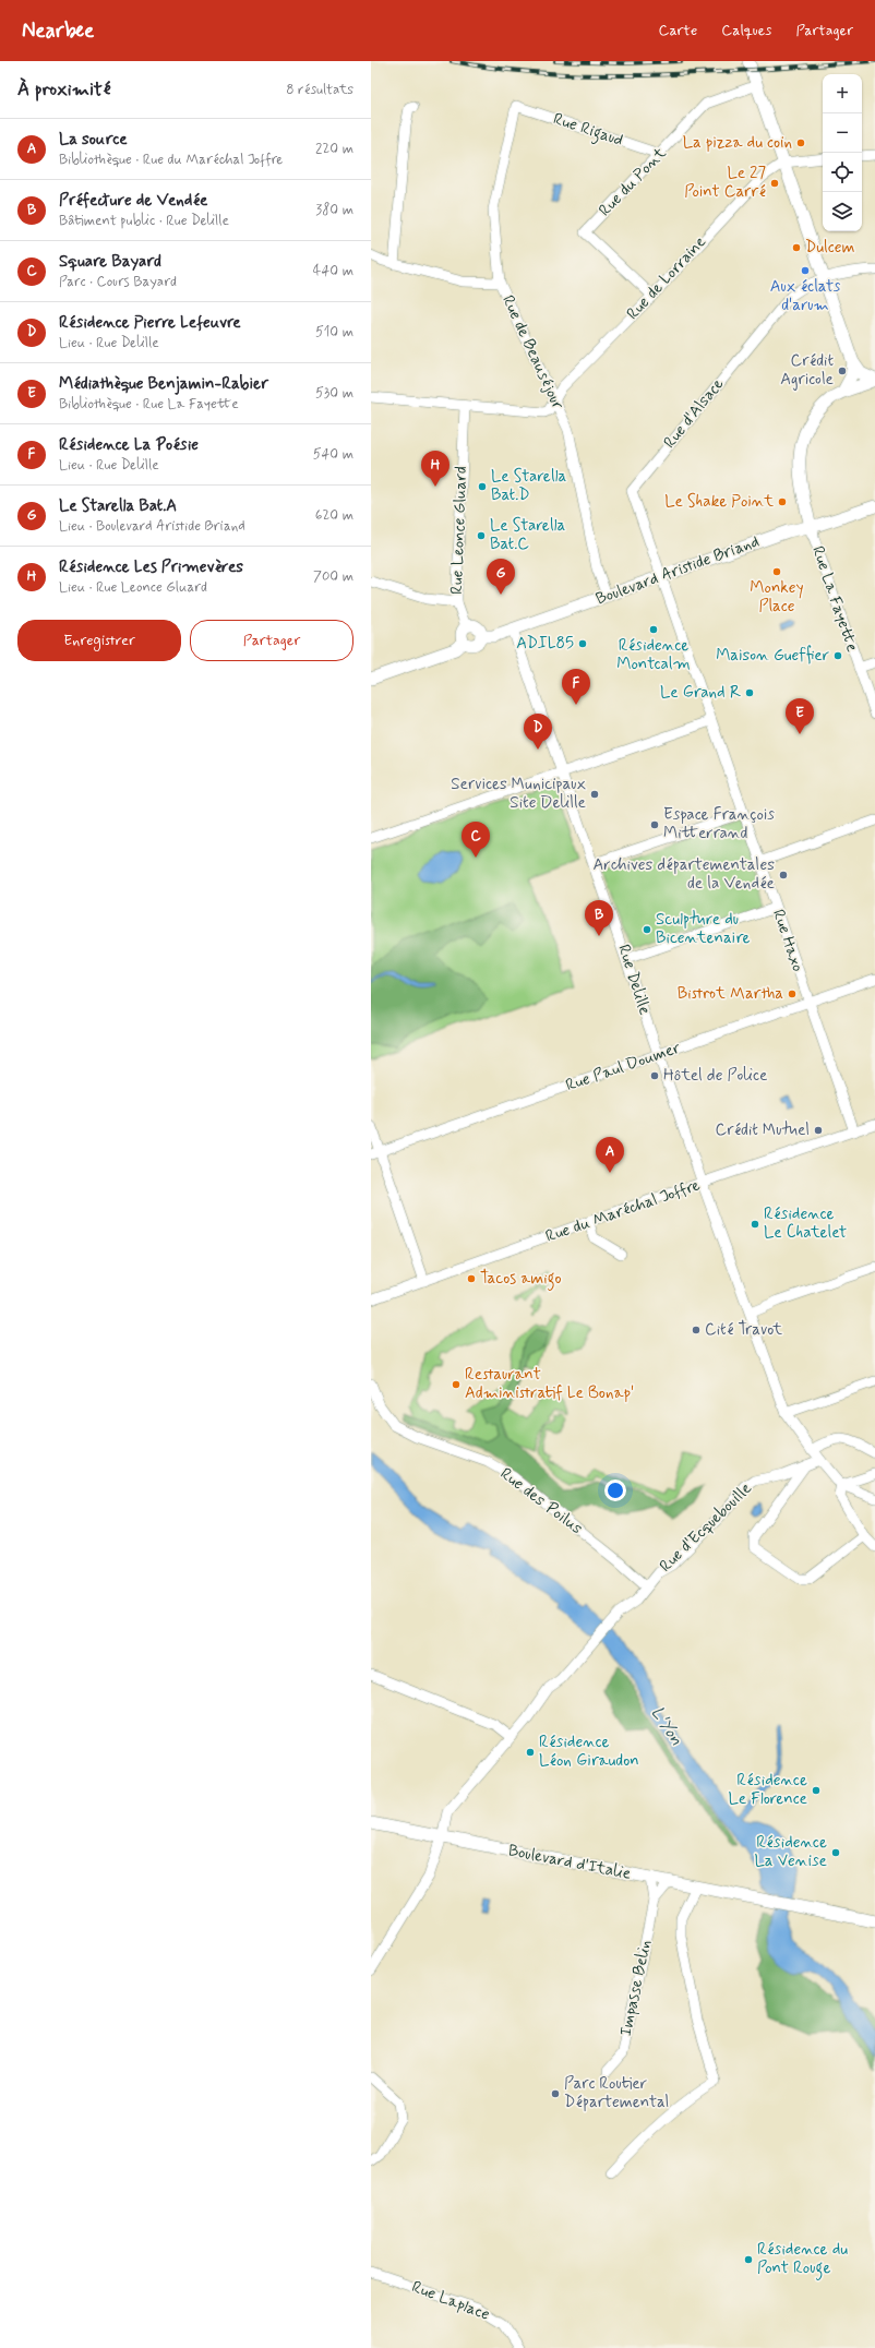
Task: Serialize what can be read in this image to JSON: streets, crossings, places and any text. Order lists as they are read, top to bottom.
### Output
{
  "streets": {
    "main road": ["Boulevard Aristide Briand", "Boulevard d'Italie"],
    "street": [
      "Rue Rigaud",
      "Rue du Pont",
      "Rue de Lorraine",
      "Rue de Beauséjour",
      "Rue d'Alsace",
      "Rue Leonce Gluard",
      "Rue La Fayette",
      "Rue Haxo",
      "Rue Delille",
      "Rue Paul Doumer",
      "Rue du Maréchal Joffre",
      "Rue des Poilus",
      "Rue d'Ecquebouille",
      "Impasse Belin",
      "Rue Laplace"
    ]
  },
  "crossings": [
    ["Rue Rigaud", "Rue du Pont"],
    ["Rue Rigaud", "Rue de Beauséjour"],
    ["Rue du Pont", "Rue de Lorraine"],
    ["Rue de Lorraine", "Rue de Beauséjour"],
    ["Rue de Lorraine", "Rue Leonce Gluard"],
    ["Rue de Beauséjour", "Boulevard Aristide Briand"],
    ["Rue d'Alsace", "Boulevard Aristide Briand"],
    ["Rue d'Alsace", "Rue Haxo"],
    ["Rue Leonce Gluard", "Boulevard Aristide Briand"],
    ["Boulevard Aristide Briand", "Rue La Fayette"],
    ["Boulevard Aristide Briand", "Rue Haxo"],
    ["Boulevard Aristide Briand", "Rue Delille"],
    ["Rue Haxo", "Rue Paul Doumer"],
    ["Rue Haxo", "Rue du Maréchal Joffre"],
    ["Rue Delille", "Rue Paul Doumer"],
    ["Rue Delille", "Rue du Maréchal Joffre"],
    ["Rue Delille", "Rue d'Ecquebouille"],
    ["Rue des Poilus", "Rue d'Ecquebouille"],
    ["Boulevard d'Italie", "Impasse Belin"]
  ],
  "water": ["L'Yon"],
  "places": [
    "La pizza du coin",
    "Le 27 Point Carré",
    "Dulcem",
    "Aux éclats d'arum",
    "Crédit Agricole",
    "Le Starella Bat.D",
    "Le Shake Point",
    "Le Starella Bat.C",
    "Monkey Place",
    "Résidence Montcalm",
    "ADIL85",
    "Maison Gueffier",
    "Le Grand R",
    "Services Municipaux Site Delille",
    "Espace François Mitterrand",
    "Archives départementales de la Vendée",
    "Sculpture du Bicentenaire",
    "Bistrot Martha",
    "Hôtel de Police",
    "Crédit Mutuel",
    "Résidence Le Chatelet",
    "Tacos amigo",
    "Cité Travot",
    "Restaurant Administratif Le Bonap'",
    "Résidence Léon Giraudon",
    "Résidence Le Florence",
    "Résidence La Venise",
    "Parc Routier Départemental",
    "Résidence du Pont Rouge"
  ],
  "page": {
    "header": "Nearbee",
    "nav": ["Carte", "Calques", "Partager"],
    "heading": ["À proximité", "8 résultats"],
    "map_buttons": ["+", "−"],
    "list": [
      {
        "mark": "A",
        "name": "La source",
        "note": "Bibliothèque · Rue du Maréchal Joffre",
        "value": "220 m"
      },
      {
        "mark": "B",
        "name": "Préfecture de Vendée",
        "note": "Bâtiment public · Rue Delille",
        "value": "380 m"
      },
      {
        "mark": "C",
        "name": "Square Bayard",
        "note": "Parc · Cours Bayard",
        "value": "440 m"
      },
      {
        "mark": "D",
        "name": "Résidence Pierre Lefeuvre",
        "note": "Lieu · Rue Delille",
        "value": "510 m"
      },
      {
        "mark": "E",
        "name": "Médiathèque Benjamin-Rabier",
        "note": "Bibliothèque · Rue La Fayette",
        "value": "530 m"
      },
      {
        "mark": "F",
        "name": "Résidence La Poésie",
        "note": "Lieu · Rue Delille",
        "value": "540 m"
      },
      {
        "mark": "G",
        "name": "Le Starella Bat.A",
        "note": "Lieu · Boulevard Aristide Briand",
        "value": "620 m"
      },
      {
        "mark": "H",
        "name": "Résidence Les Primevères",
        "note": "Lieu · Rue Leonce Gluard",
        "value": "700 m"
      }
    ],
    "pins": [
      "H",
      "G",
      "F",
      "E",
      "D",
      "C",
      "B",
      "A"
    ],
    "buttons": ["Enregistrer", "Partager"]
  }
}
